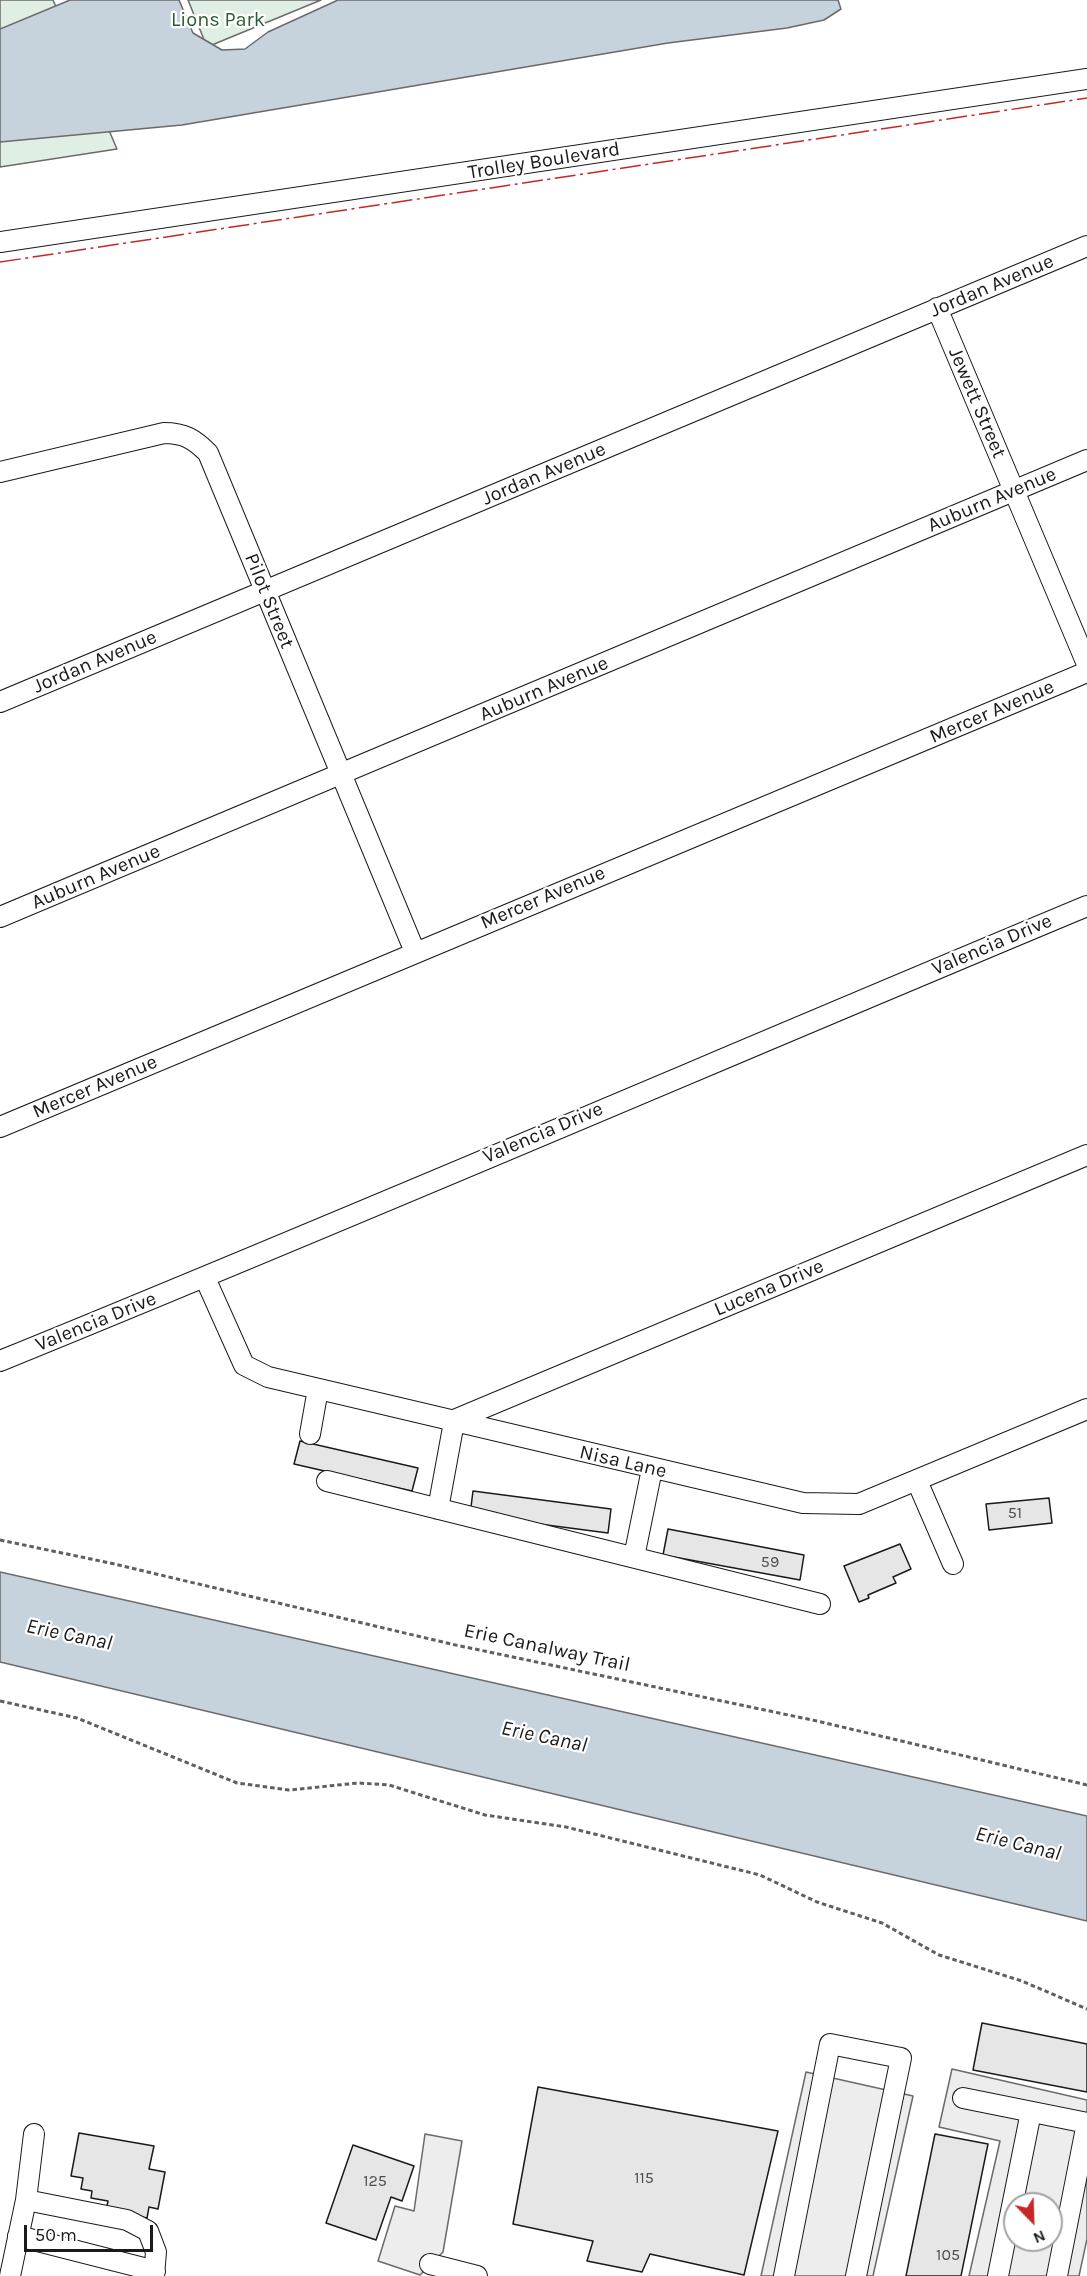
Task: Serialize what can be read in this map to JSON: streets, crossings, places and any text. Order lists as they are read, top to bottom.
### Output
{
  "streets": {
    "street": [
      "Trolley Boulevard",
      "Jordan Avenue",
      "Jewett Street",
      "Auburn Avenue",
      "Pilot Street",
      "Mercer Avenue",
      "Valencia Drive",
      "Lucena Drive",
      "Nisa Lane"
    ],
    "path": ["Erie Canalway Trail"]
  },
  "crossings": [
    ["Jordan Avenue", "Jewett Street"],
    ["Jordan Avenue", "Pilot Street"],
    ["Jewett Street", "Auburn Avenue"],
    ["Auburn Avenue", "Pilot Street"],
    ["Pilot Street", "Mercer Avenue"],
    ["Valencia Drive", "Nisa Lane"],
    ["Lucena Drive", "Nisa Lane"]
  ],
  "water": ["Erie Canal"],
  "parks": ["Lions Park"],
  "house_numbers": [
    "51",
    "59",
    "115",
    "125",
    "105"
  ],
  "scale_bar": "50 m",
  "north": "bottom right"
}
